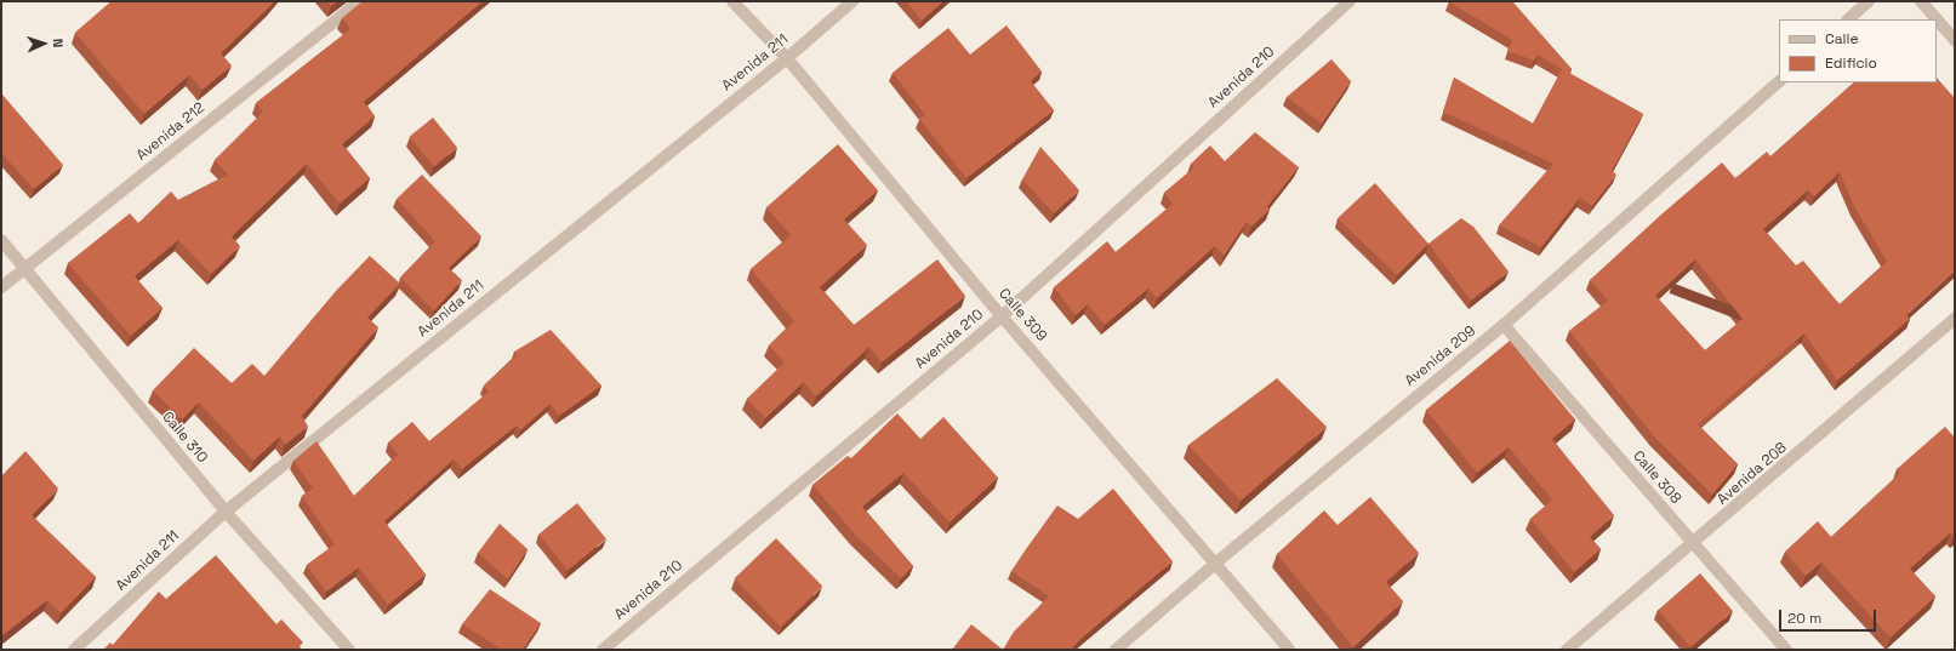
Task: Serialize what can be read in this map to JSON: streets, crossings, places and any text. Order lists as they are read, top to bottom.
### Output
{
  "streets": {
    "street": [
      "Avenida 211",
      "Avenida 210",
      "Avenida 212",
      "Calle 309",
      "Avenida 209",
      "Calle 310",
      "Avenida 208",
      "Calle 308"
    ]
  },
  "crossings": [
    ["Avenida 211", "Calle 309"],
    ["Avenida 211", "Calle 310"],
    ["Avenida 210", "Calle 309"],
    ["Avenida 212", "Calle 310"],
    ["Calle 309", "Avenida 209"],
    ["Avenida 209", "Calle 308"],
    ["Avenida 208", "Calle 308"]
  ],
  "legend": ["Calle", "Edificio"],
  "scale_bar": "20 m",
  "north": "right"
}
